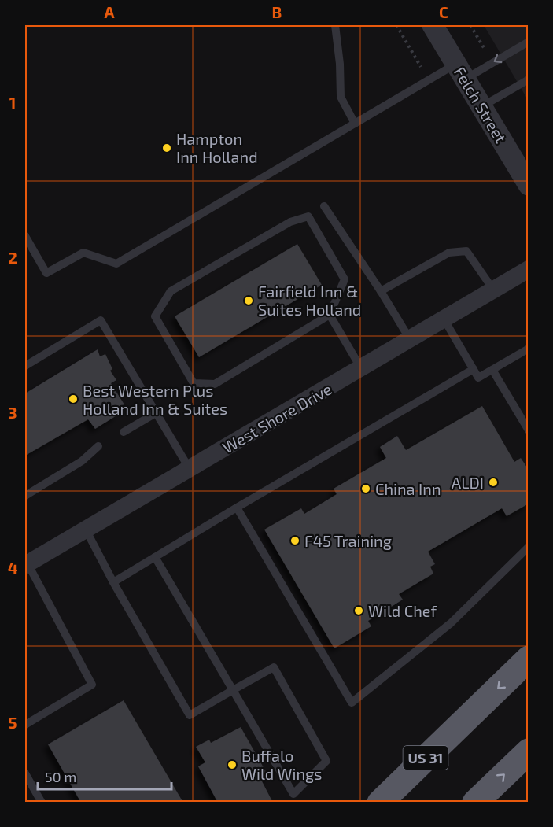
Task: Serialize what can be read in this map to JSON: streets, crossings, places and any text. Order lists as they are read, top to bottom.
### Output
{
  "streets": {
    "highway": ["US 31"],
    "street": ["Felch Street", "West Shore Drive"]
  },
  "places": [
    "Hampton Inn Holland",
    "Fairfield Inn & Suites Holland",
    "Best Western Plus Holland Inn & Suites",
    "ALDI",
    "China Inn",
    "F45 Training",
    "Wild Chef",
    "Buffalo Wild Wings"
  ],
  "scale_bar": "50 m",
  "grid": {
    "columns": ["A", "B", "C"],
    "rows": [
      "1",
      "2",
      "3",
      "4",
      "5"
    ]
  }
}
